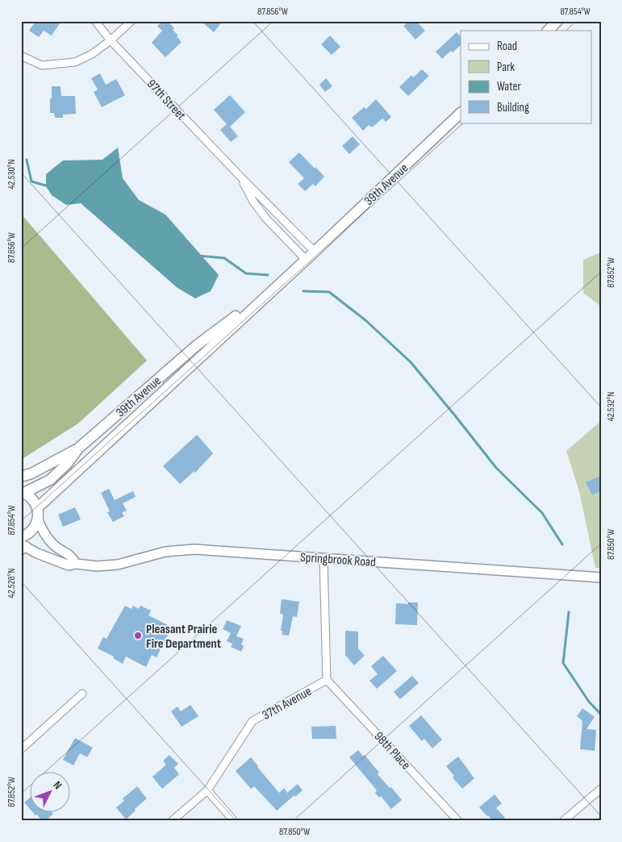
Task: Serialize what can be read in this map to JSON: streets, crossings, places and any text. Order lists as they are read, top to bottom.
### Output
{
  "streets": {
    "main road": ["39th Avenue"],
    "street": [
      "97th Street",
      "Springbrook Road",
      "37th Avenue",
      "98th Place"
    ]
  },
  "crossings": [
    ["97th Street", "39th Avenue"],
    ["Springbrook Road", "37th Avenue"],
    ["37th Avenue", "98th Place"]
  ],
  "places": ["Pleasant Prairie Fire Department"],
  "legend": [
    "Road",
    "Park",
    "Water",
    "Building"
  ],
  "north": "top right",
  "coordinates": [
    "87.856°W",
    "87.854°W",
    "42.530°N",
    "87.852°W",
    "42.532°N",
    "87.850°W",
    "42.528°N"
  ]
}
